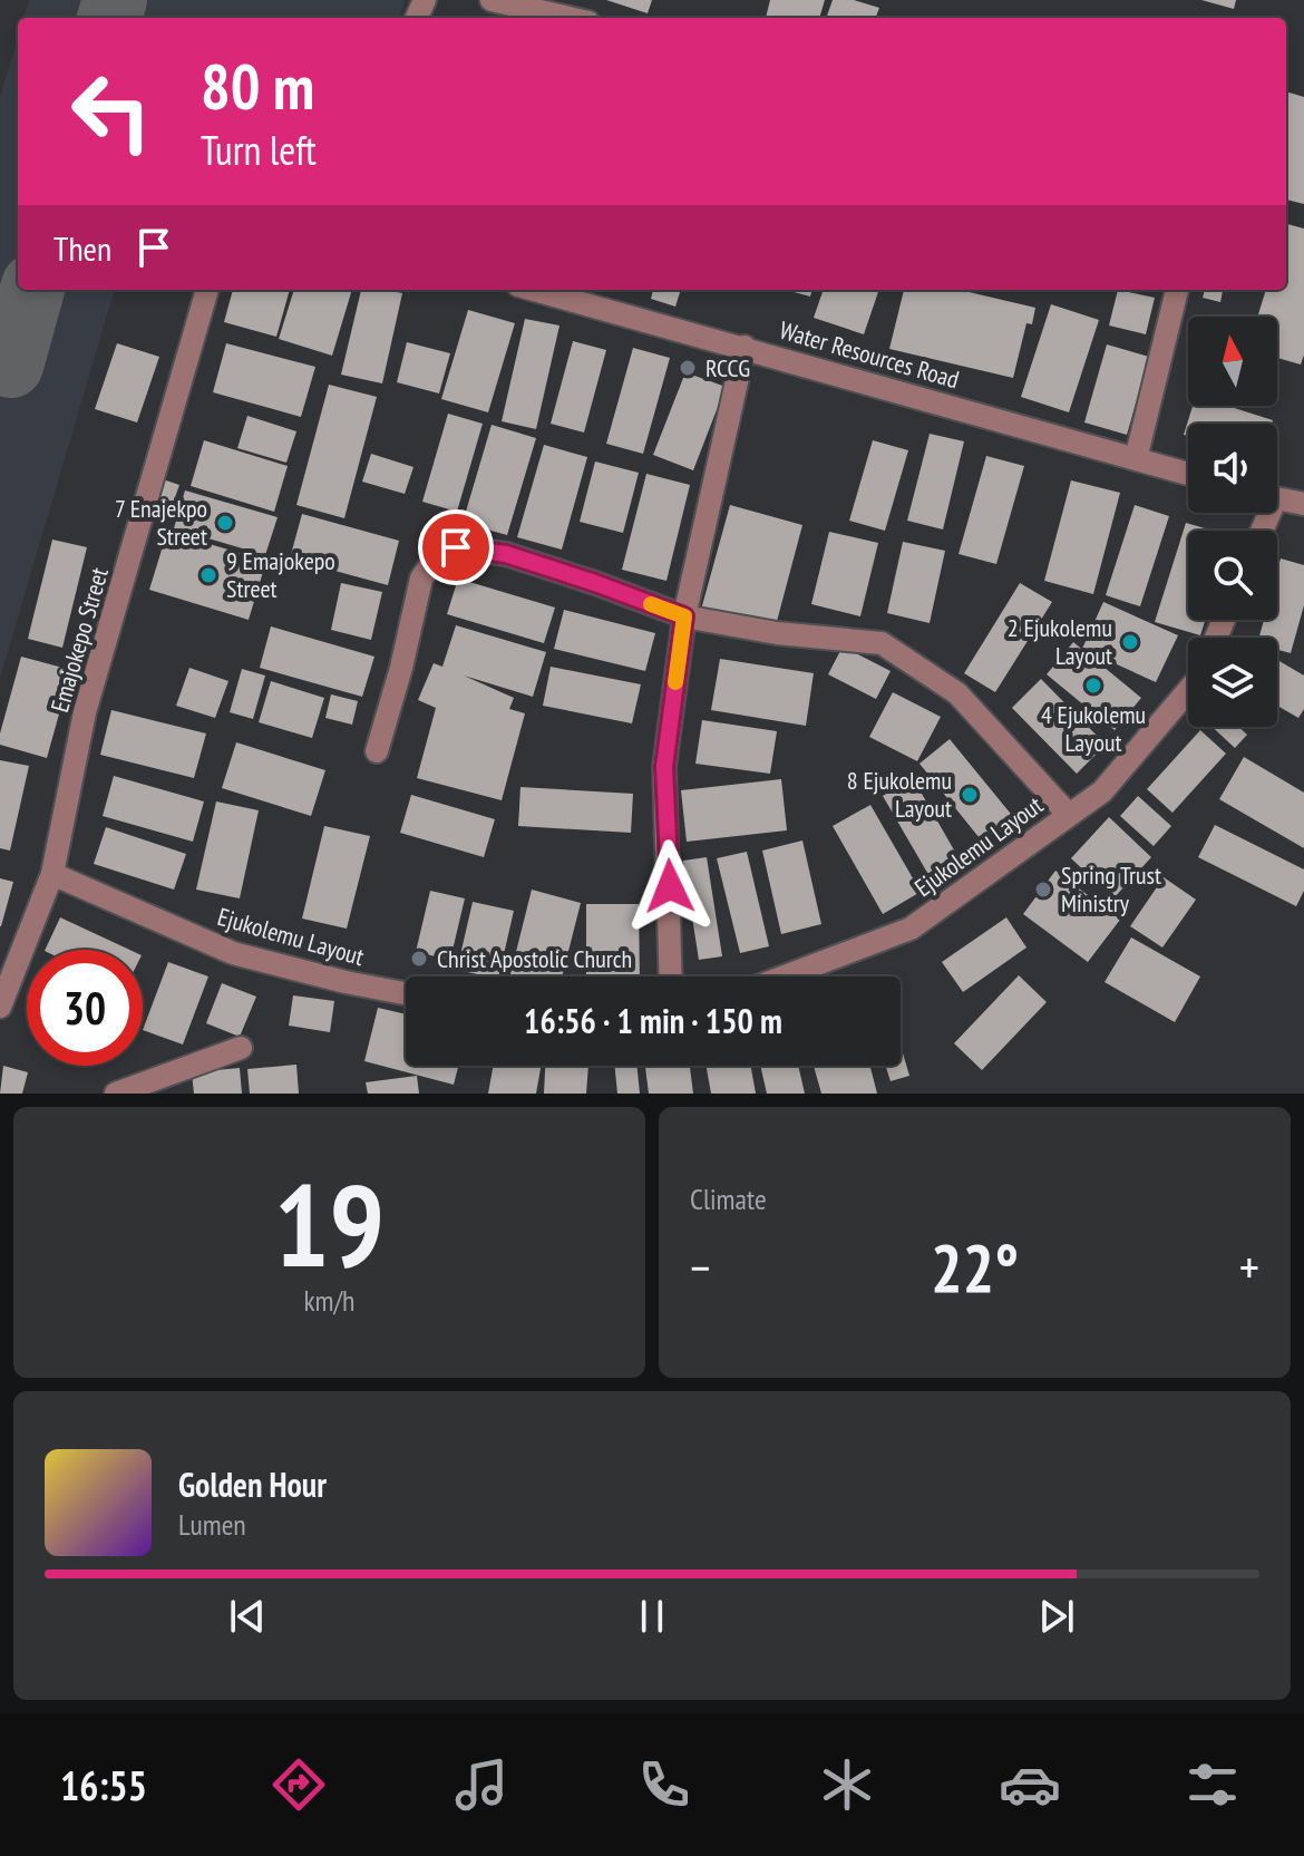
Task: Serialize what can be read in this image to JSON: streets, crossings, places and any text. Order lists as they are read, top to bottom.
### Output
{
  "streets": {
    "street": ["Water Resources Road", "Emajokepo Street", "Ejukolemu Layout"]
  },
  "crossings": [
    ["Emajokepo Street", "Ejukolemu Layout"]
  ],
  "places": [
    "RCCG",
    "7 Enajekpo Street",
    "9 Emajokepo Street",
    "2 Ejukolemu Layout",
    "4 Ejukolemu Layout",
    "8 Ejukolemu Layout",
    "Spring Trust Ministry",
    "Christ Apostolic Church"
  ],
  "north": "top",
  "page": {
    "turn": ["80 m", "Turn left"],
    "then": "Then",
    "limit": "30",
    "trip": "16:56 · 1 min · 150 m",
    "tile": [
      ["19", "km/h"],
      "Climate"
    ],
    "heat": ["−", "22°", "+"],
    "song": ["Golden Hour", "Lumen"],
    "tabs": "16:55"
  }
}
